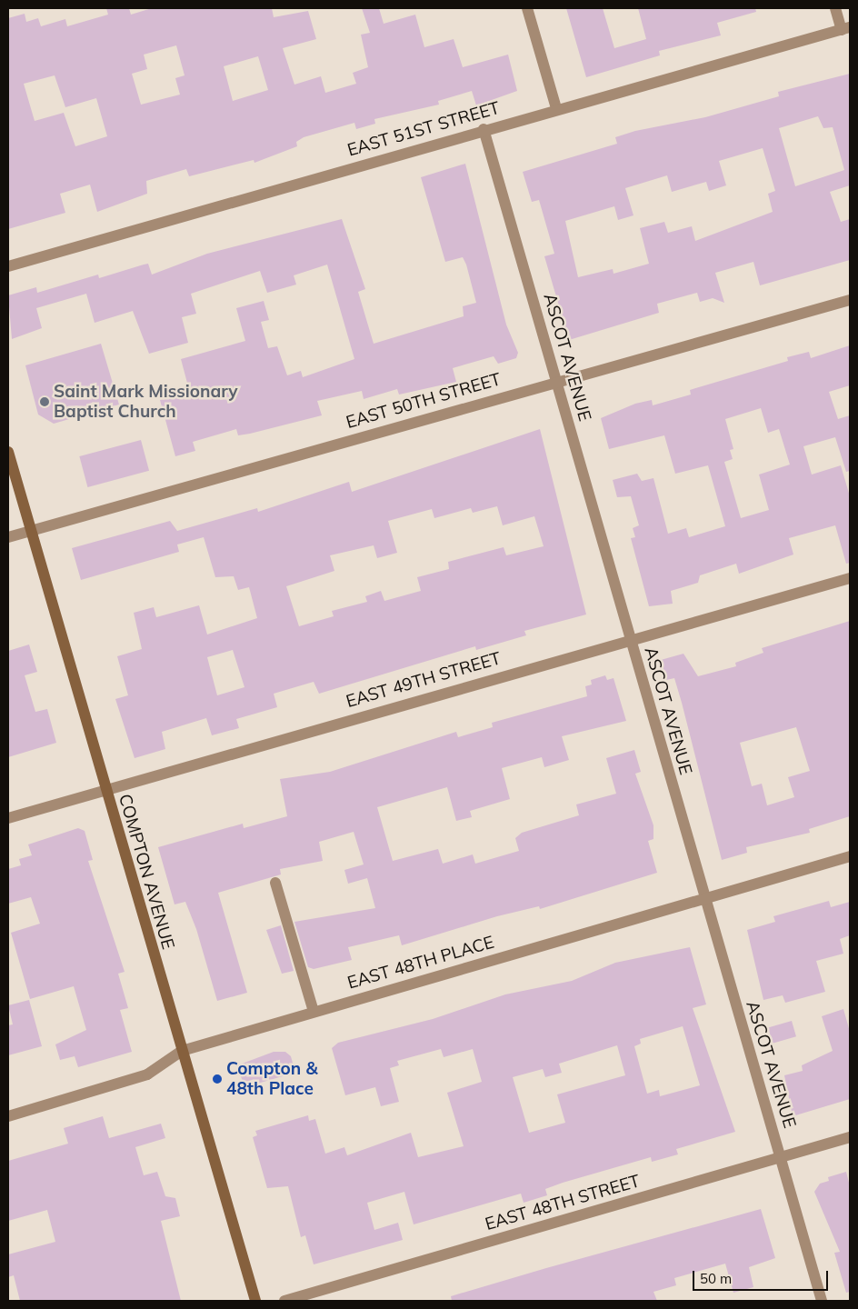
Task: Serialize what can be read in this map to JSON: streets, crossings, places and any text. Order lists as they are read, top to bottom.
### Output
{
  "streets": {
    "main road": ["COMPTON AVENUE"],
    "street": [
      "EAST 51ST STREET",
      "ASCOT AVENUE",
      "EAST 50TH STREET",
      "EAST 49TH STREET",
      "EAST 48TH PLACE",
      "EAST 48TH STREET"
    ]
  },
  "crossings": [
    ["EAST 51ST STREET", "ASCOT AVENUE"],
    ["ASCOT AVENUE", "EAST 50TH STREET"],
    ["ASCOT AVENUE", "EAST 49TH STREET"],
    ["ASCOT AVENUE", "EAST 48TH PLACE"],
    ["ASCOT AVENUE", "EAST 48TH STREET"],
    ["EAST 50TH STREET", "COMPTON AVENUE"],
    ["EAST 49TH STREET", "COMPTON AVENUE"],
    ["COMPTON AVENUE", "EAST 48TH PLACE"]
  ],
  "places": ["Saint Mark Missionary Baptist Church", "Compton & 48th Place"],
  "scale_bar": "50 m"
}
